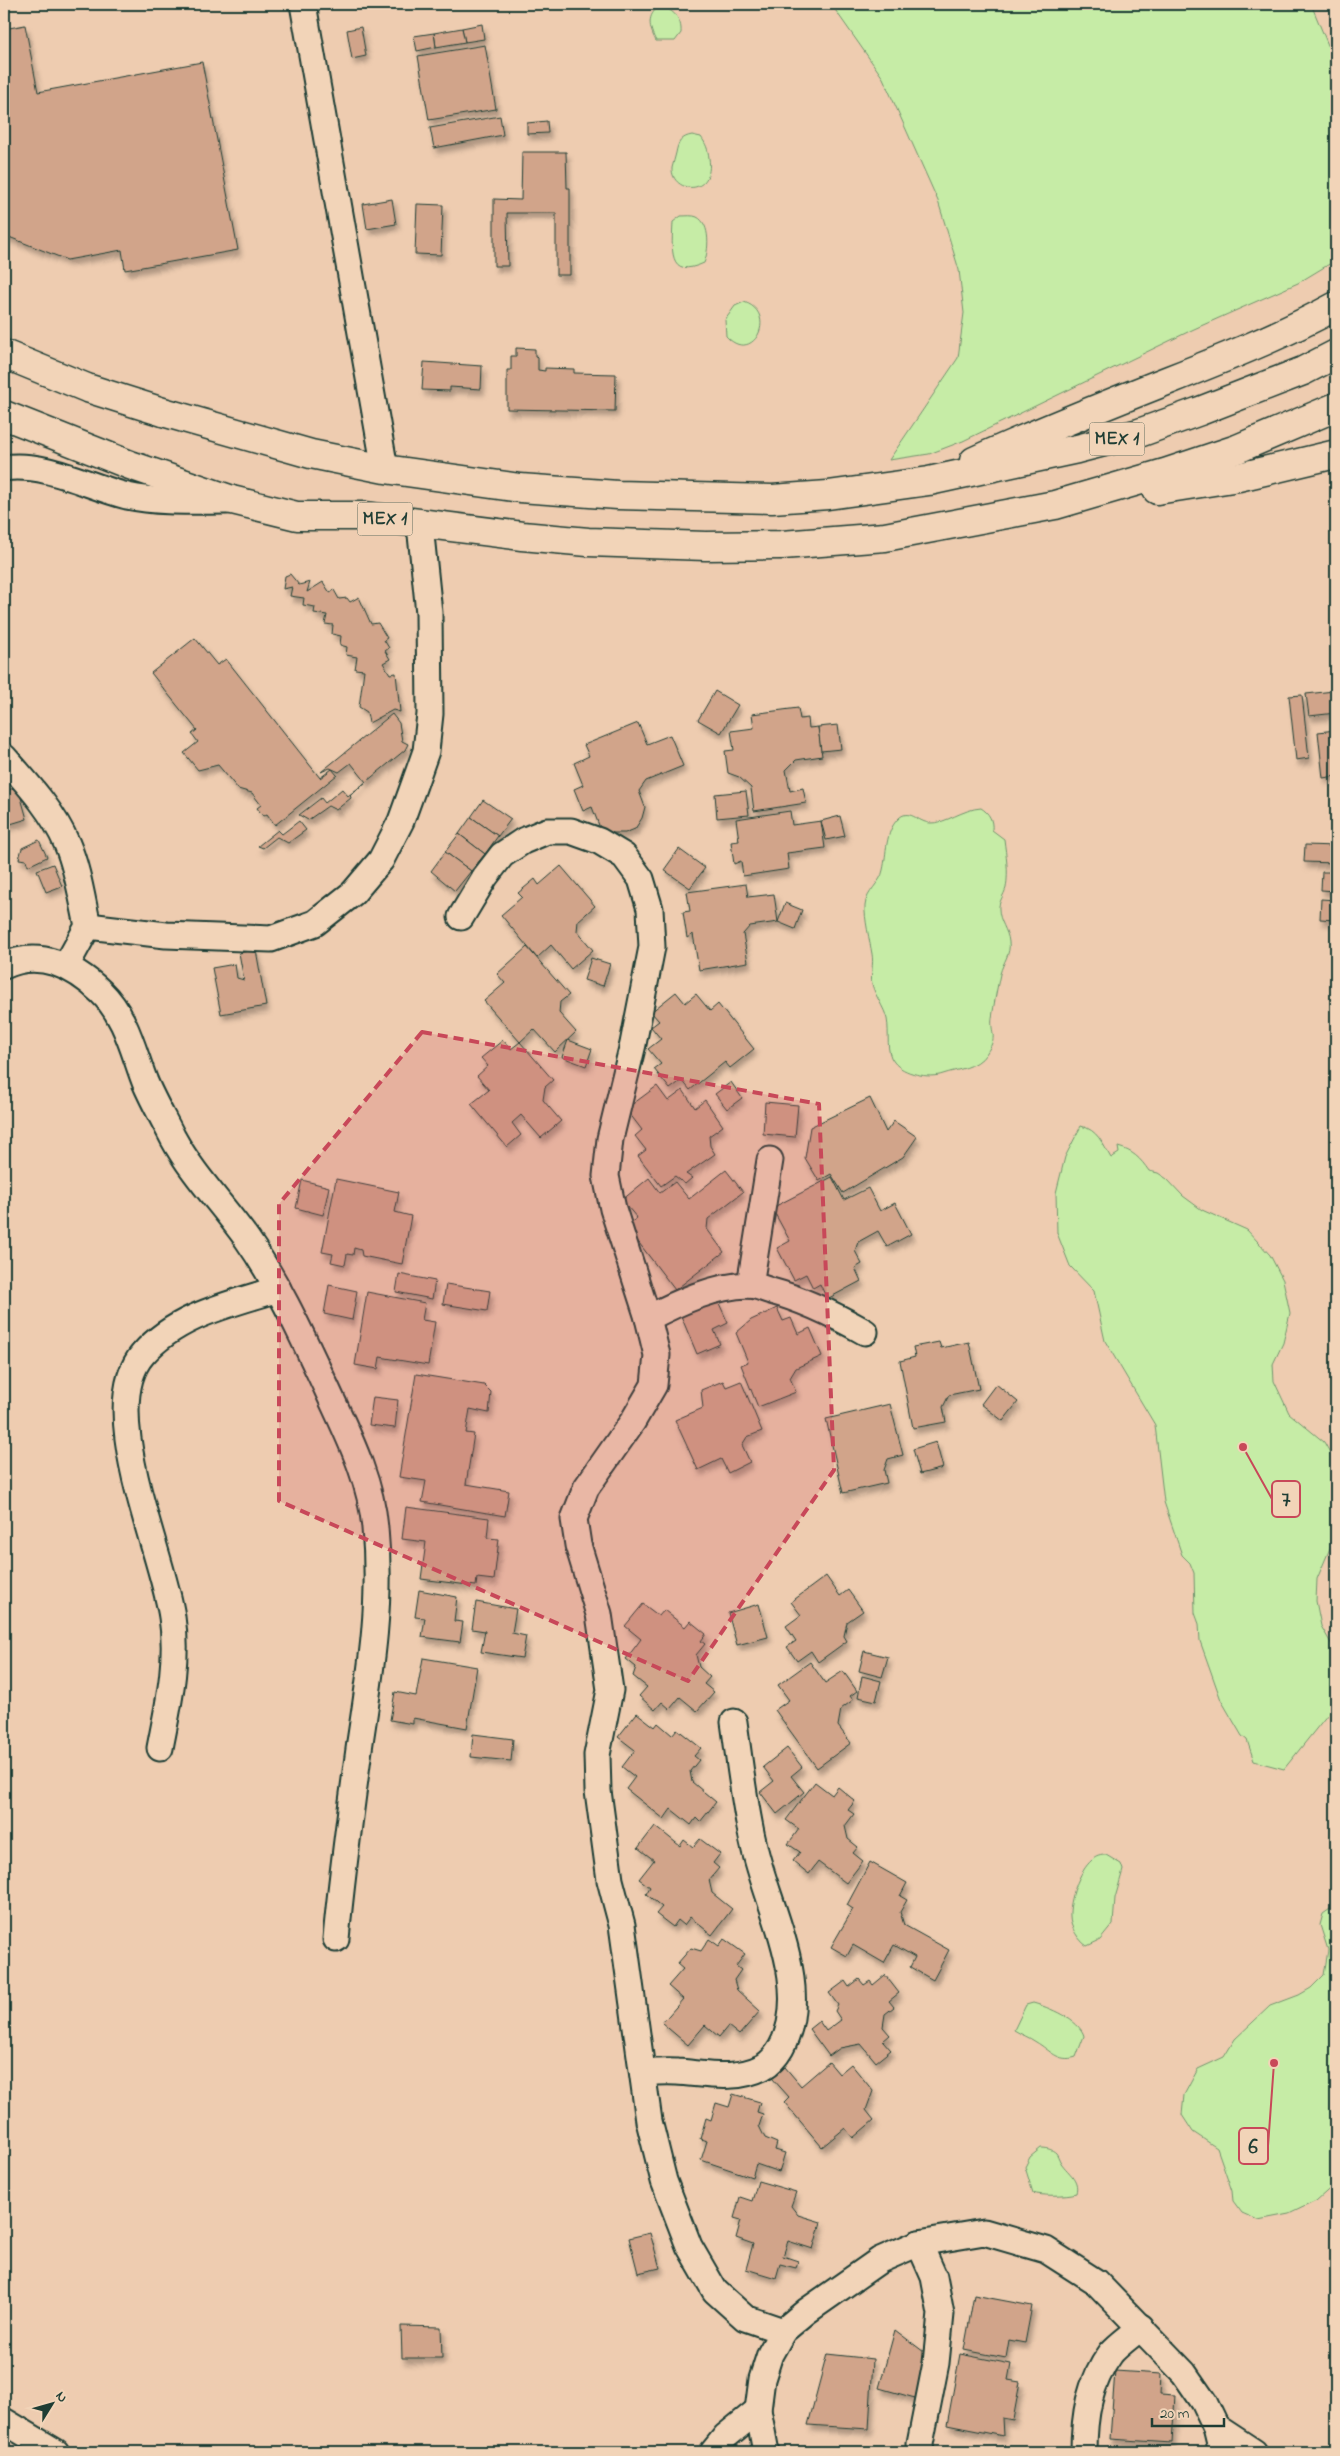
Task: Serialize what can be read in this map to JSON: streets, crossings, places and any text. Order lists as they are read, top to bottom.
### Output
{
  "streets": {
    "highway": ["MEX 1"]
  },
  "places": ["7", "6"],
  "scale_bar": "20 m",
  "north": "top right"
}
